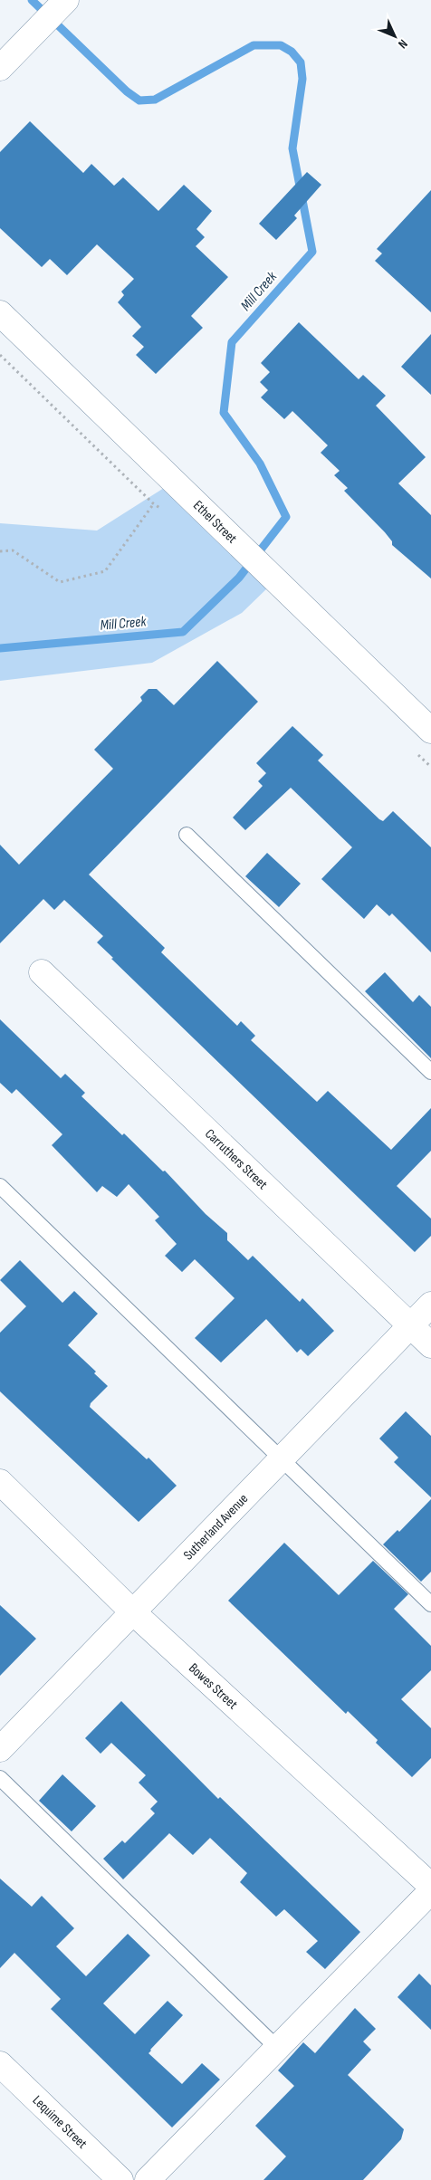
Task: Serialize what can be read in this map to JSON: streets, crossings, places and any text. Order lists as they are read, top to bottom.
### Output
{
  "streets": {
    "street": [
      "Ethel Street",
      "Carruthers Street",
      "Sutherland Avenue",
      "Bowes Street",
      "Lequime Street"
    ]
  },
  "crossings": [
    ["Carruthers Street", "Sutherland Avenue"],
    ["Sutherland Avenue", "Bowes Street"]
  ],
  "water": ["Mill Creek"],
  "north": "bottom right"
}
